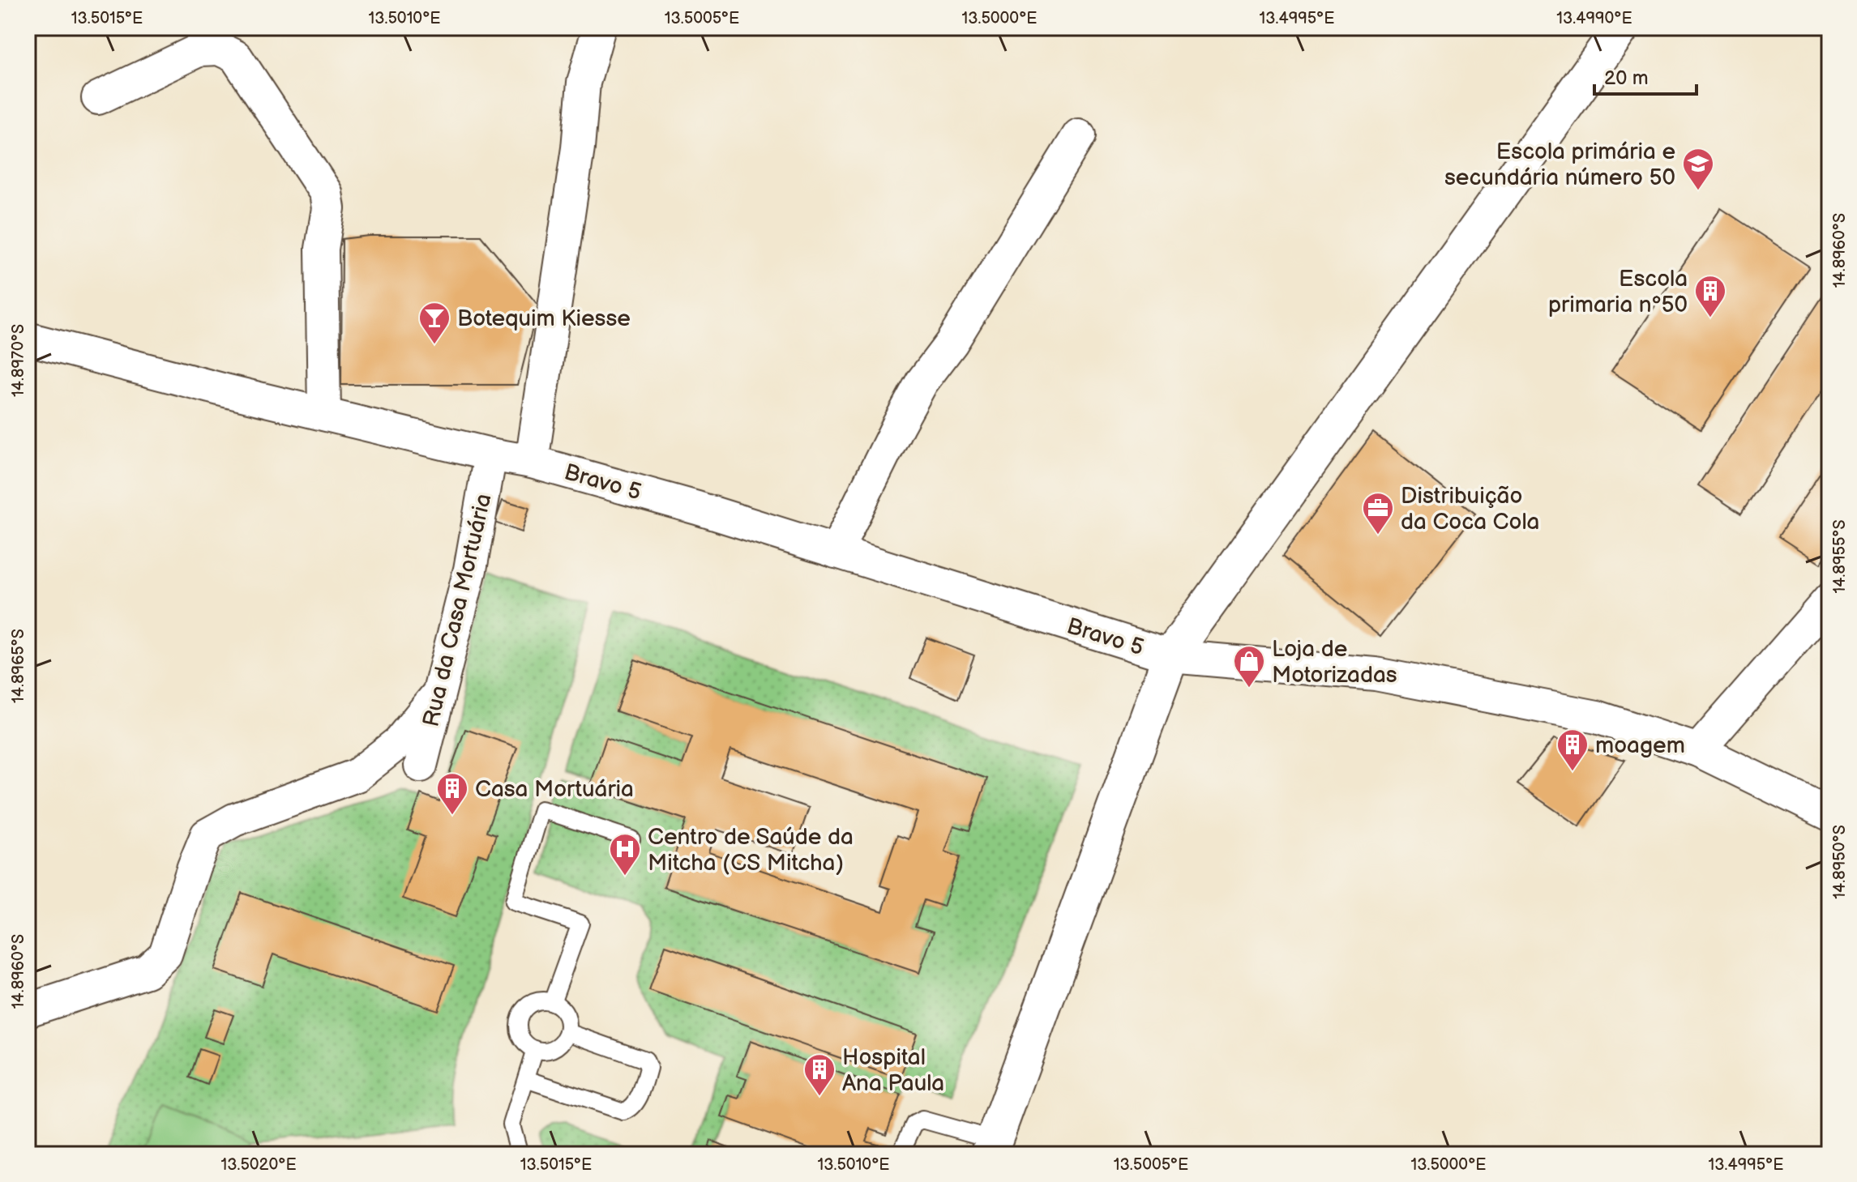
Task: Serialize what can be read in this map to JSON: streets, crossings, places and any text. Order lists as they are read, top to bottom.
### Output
{
  "streets": {
    "street": ["Bravo 5", "Rua da Casa Mortuária"]
  },
  "crossings": [
    ["Bravo 5", "Rua da Casa Mortuária"]
  ],
  "places": {
    "school or university": ["Escola primária e secundária número 50"],
    "building": [
      "Escola primaria nº50",
      "moagem",
      "Casa Mortuária",
      "Hospital Ana Paula"
    ],
    "bar": ["Botequim Kiesse"],
    "office": ["Distribuição da Coca Cola"],
    "shop": ["Loja de Motorizadas"],
    "hospital": ["Centro de Saúde da Mitcha (CS Mitcha)"]
  },
  "scale_bar": "20 m",
  "coordinates": [
    "13.5015°E",
    "13.5010°E",
    "13.5005°E",
    "13.5000°E",
    "13.4995°E",
    "13.4990°E",
    "14.8960°S",
    "14.8970°S",
    "14.8955°S",
    "14.8965°S",
    "14.8950°S",
    "13.5020°E"
  ]
}
